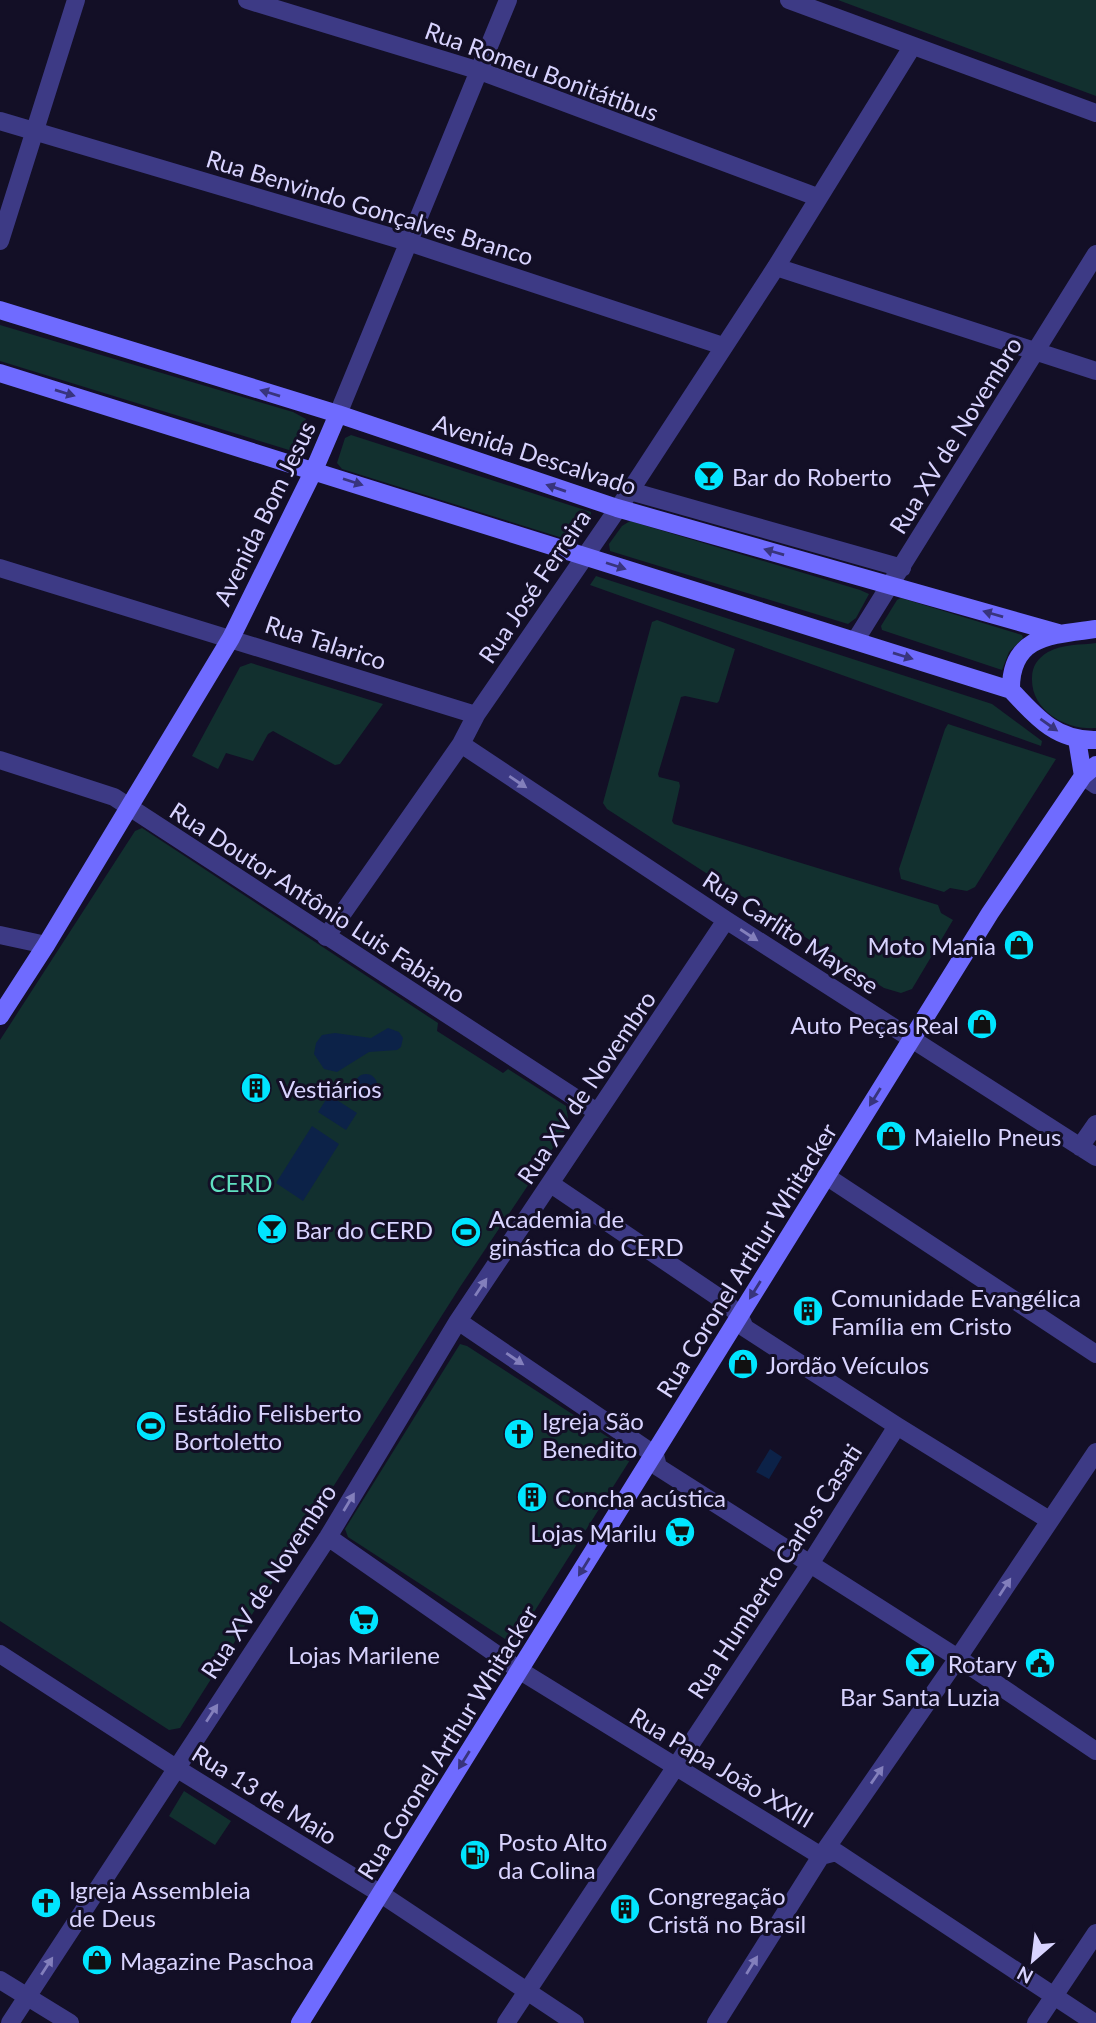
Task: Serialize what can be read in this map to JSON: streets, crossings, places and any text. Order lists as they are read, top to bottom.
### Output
{
  "streets": {
    "street": [
      "Rua Romeu Bonitátibus",
      "Rua Benvindo Gonçalves Branco",
      "Rua XV de Novembro",
      "Avenida Descalvado",
      "Avenida Bom Jesus",
      "Rua José Ferreira",
      "Rua Talarico",
      "Rua Doutor Antônio Luis Fabiano",
      "Rua Carlito Mayese",
      "Rua Coronel Arthur Whitacker",
      "Rua Humberto Carlos Casati",
      "Rua Papa João XXIII",
      "Rua 13 de Maio"
    ]
  },
  "crossings": [
    ["Rua Romeu Bonitátibus", "Avenida Bom Jesus"],
    ["Rua Romeu Bonitátibus", "Rua José Ferreira"],
    ["Rua Benvindo Gonçalves Branco", "Avenida Bom Jesus"],
    ["Rua Benvindo Gonçalves Branco", "Rua José Ferreira"],
    ["Rua XV de Novembro", "Avenida Descalvado"],
    ["Rua XV de Novembro", "Rua Doutor Antônio Luis Fabiano"],
    ["Rua XV de Novembro", "Rua Carlito Mayese"],
    ["Rua XV de Novembro", "Rua Papa João XXIII"],
    ["Rua XV de Novembro", "Rua 13 de Maio"],
    ["Avenida Descalvado", "Avenida Bom Jesus"],
    ["Avenida Descalvado", "Rua José Ferreira"],
    ["Avenida Bom Jesus", "Rua Talarico"],
    ["Avenida Bom Jesus", "Rua Doutor Antônio Luis Fabiano"],
    ["Rua José Ferreira", "Rua Talarico"],
    ["Rua José Ferreira", "Rua Doutor Antônio Luis Fabiano"],
    ["Rua José Ferreira", "Rua Carlito Mayese"],
    ["Rua Carlito Mayese", "Rua Coronel Arthur Whitacker"],
    ["Rua Coronel Arthur Whitacker", "Rua Papa João XXIII"],
    ["Rua Coronel Arthur Whitacker", "Rua 13 de Maio"],
    ["Rua Humberto Carlos Casati", "Rua Papa João XXIII"],
    ["Rua Humberto Carlos Casati", "Rua 13 de Maio"]
  ],
  "one_way": ["Rua XV de Novembro", "Rua Carlito Mayese", "Rua Coronel Arthur Whitacker"],
  "parks": ["CERD"],
  "places": {
    "bar": ["Bar do Roberto", "Bar do CERD", "Bar Santa Luzia"],
    "shop": [
      "Moto Mania",
      "Auto Peças Real",
      "Maiello Pneus",
      "Jordão Veículos",
      "Magazine Paschoa"
    ],
    "building": [
      "Vestiários",
      "Comunidade Evangélica Família em Cristo",
      "Concha acústica",
      "Congregação Cristã no Brasil"
    ],
    "sports": ["Academia de ginástica do CERD", "Estádio Felisberto Bortoletto"],
    "church": ["Igreja São Benedito", "Igreja Assembleia de Deus"],
    "supermarket": ["Lojas Marilu", "Lojas Marilene"],
    "public building": ["Rotary"],
    "fuel station": ["Posto Alto da Colina"]
  },
  "north": "bottom left"
}
